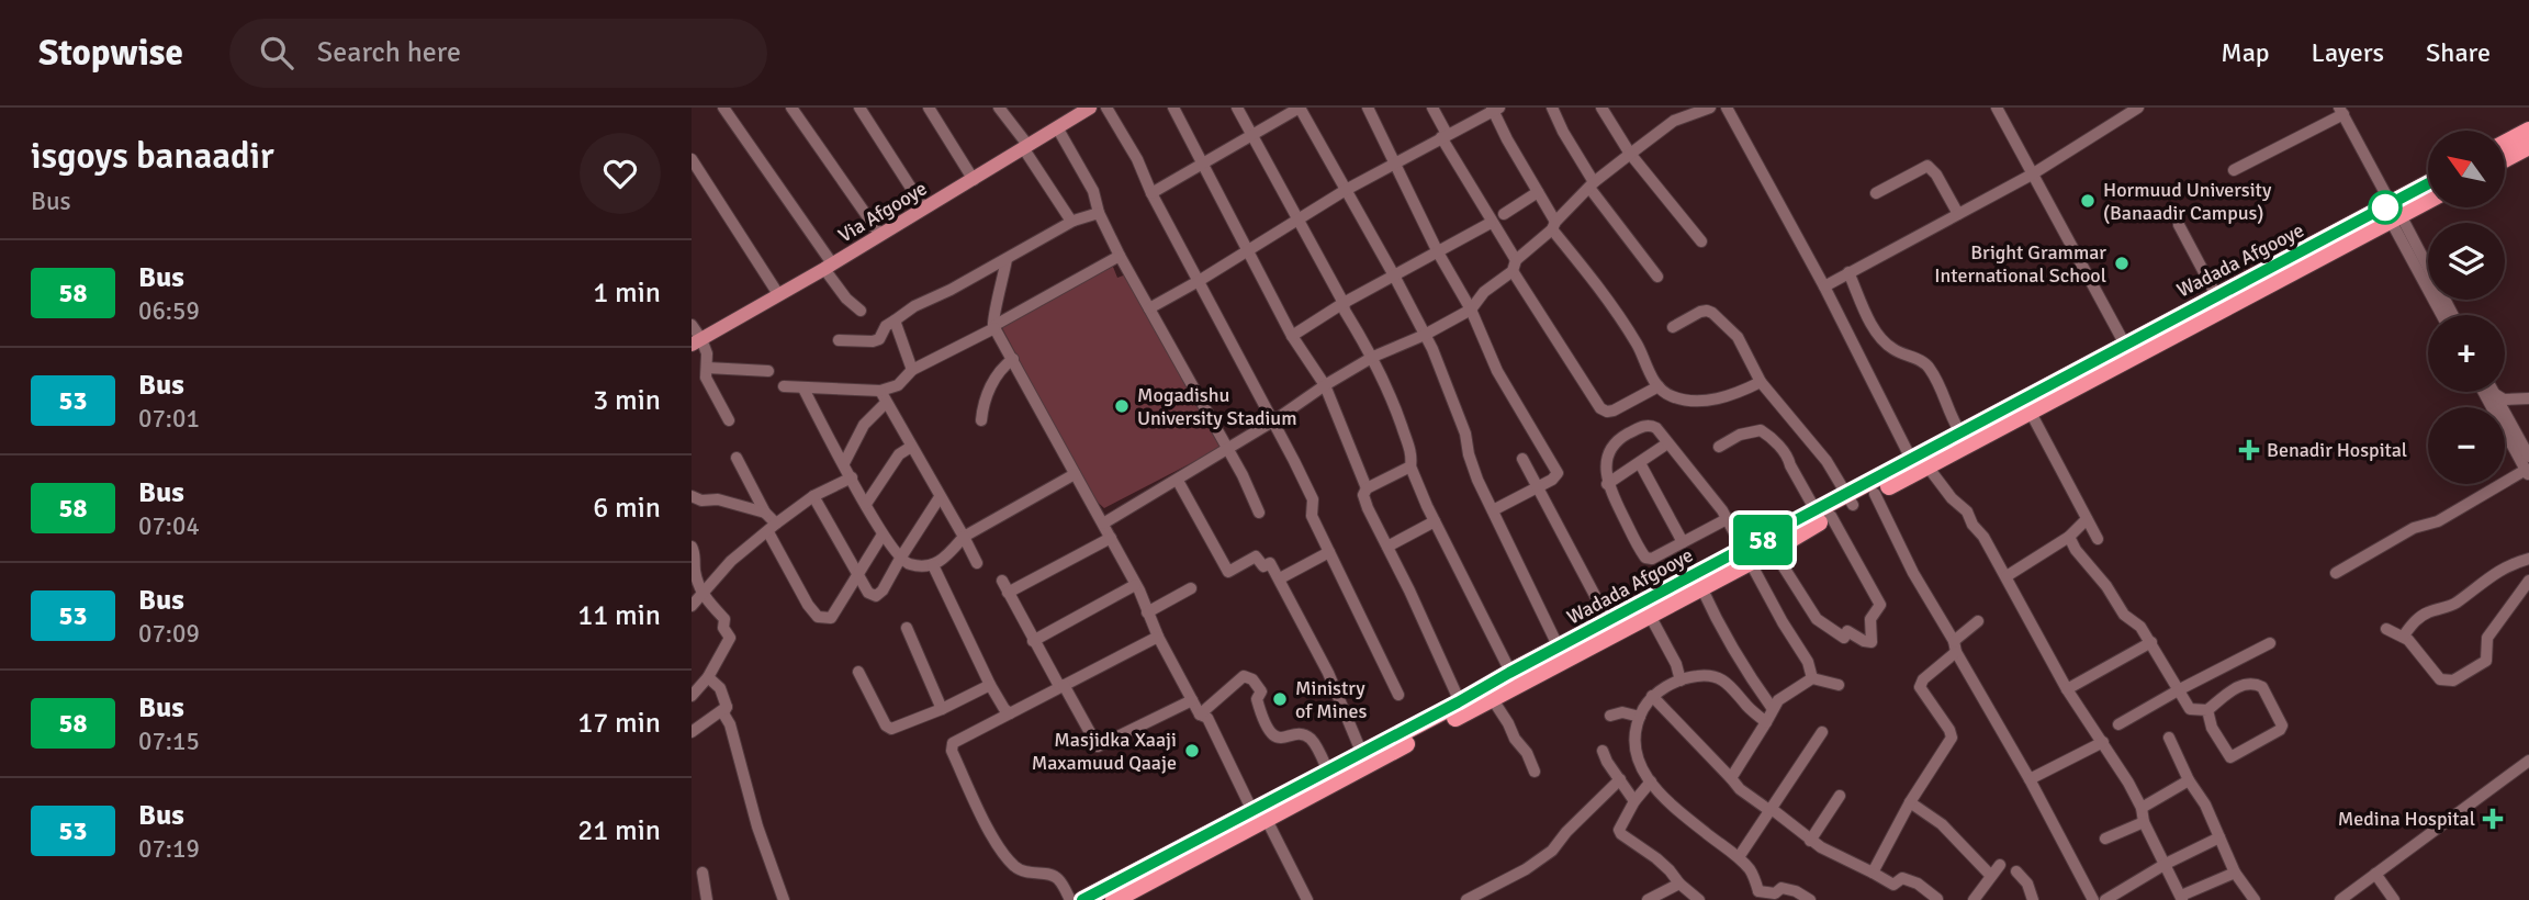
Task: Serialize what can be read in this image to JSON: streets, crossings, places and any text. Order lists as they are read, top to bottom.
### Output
{
  "streets": {
    "highway": ["Wadada Afgooye"],
    "main road": ["Via Afgooye"]
  },
  "places": {
    "other": [
      "Hormuud University (Banaadir Campus)",
      "Bright Grammar International School",
      "Mogadishu University Stadium",
      "Ministry of Mines",
      "Masjidka Xaaji Maxamuud Qaaje"
    ],
    "health": ["Benadir Hospital", "Medina Hospital"]
  },
  "lines": ["bus line 58"],
  "north": "top left",
  "page": {
    "header": "Stopwise",
    "search": "Search here",
    "nav": ["Map", "Layers", "Share"],
    "heading": ["isgoys banaadir", "Bus"],
    "on_map": "58",
    "map_buttons": ["+", "−"],
    "list": [
      {
        "mark": "58",
        "name": "Bus",
        "note": "06:59",
        "value": "1 min"
      },
      {
        "mark": "53",
        "name": "Bus",
        "note": "07:01",
        "value": "3 min"
      },
      {
        "mark": "58",
        "name": "Bus",
        "note": "07:04",
        "value": "6 min"
      },
      {
        "mark": "53",
        "name": "Bus",
        "note": "07:09",
        "value": "11 min"
      },
      {
        "mark": "58",
        "name": "Bus",
        "note": "07:15",
        "value": "17 min"
      },
      {
        "mark": "53",
        "name": "Bus",
        "note": "07:19",
        "value": "21 min"
      }
    ]
  }
}
